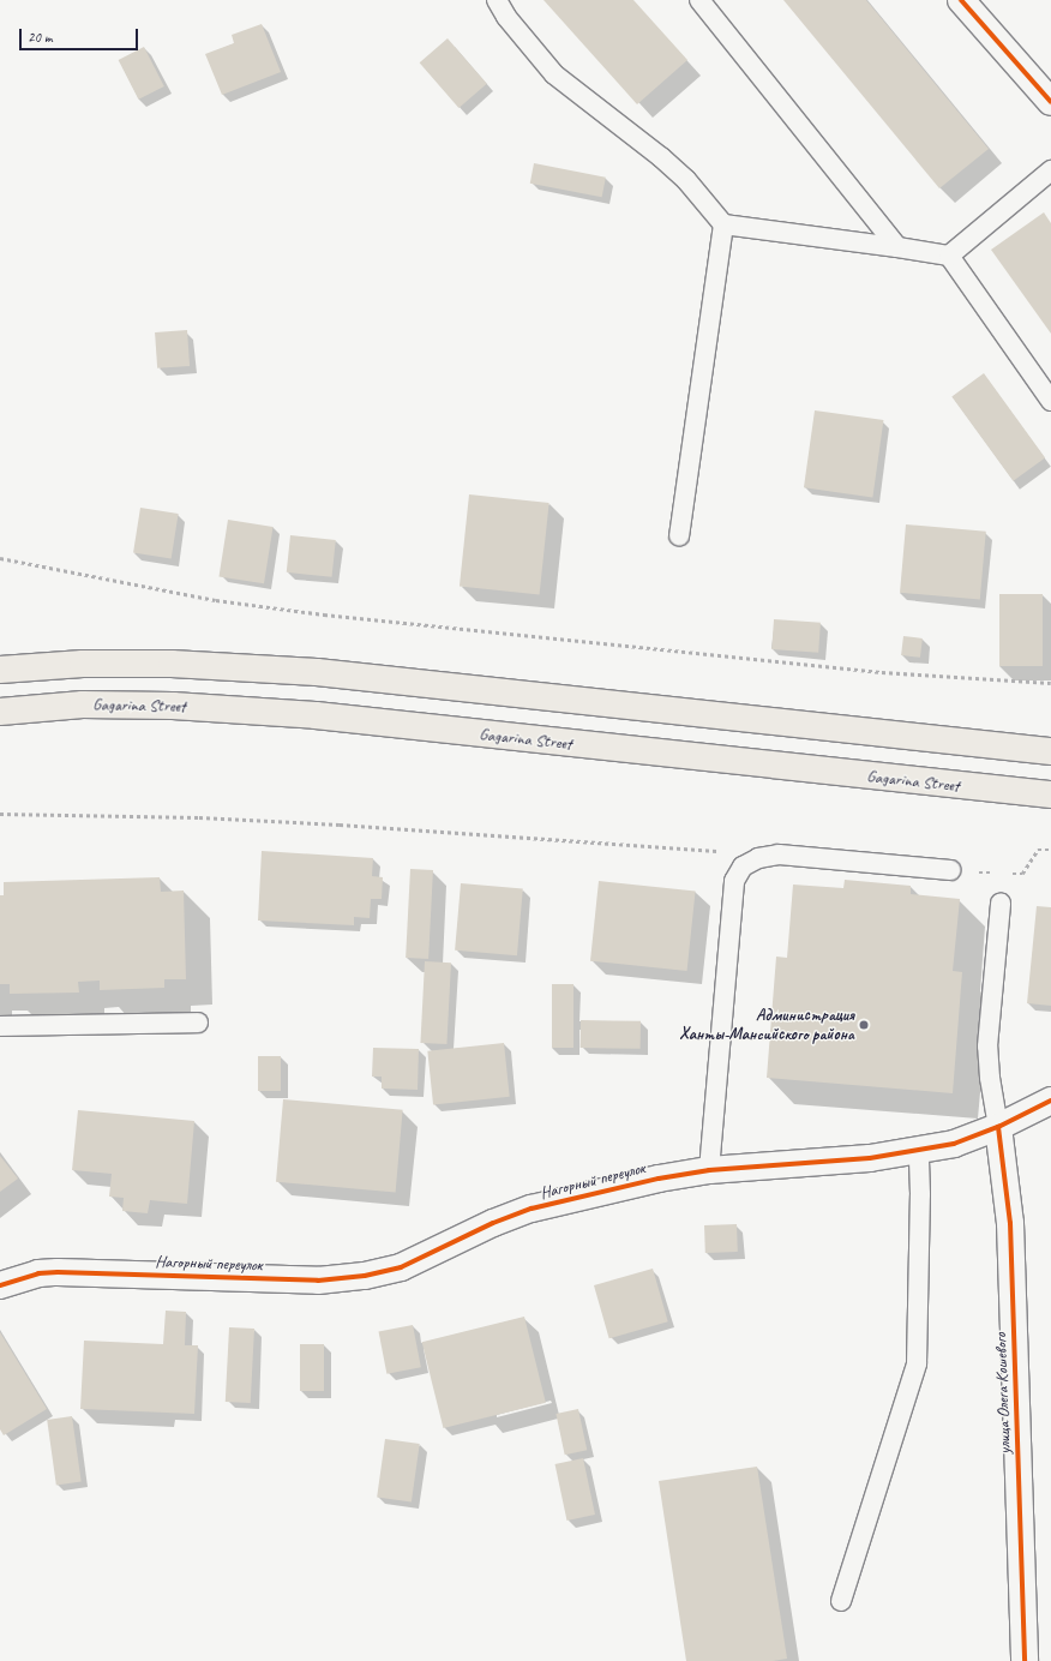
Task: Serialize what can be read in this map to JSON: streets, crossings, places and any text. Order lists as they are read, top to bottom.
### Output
{
  "streets": {
    "main road": ["Gagarina Street"],
    "street": ["Нагорный переулок", "улица Олега Кошевого"]
  },
  "crossings": [
    ["Нагорный переулок", "улица Олега Кошевого"]
  ],
  "places": ["Администрация Ханты-Мансийского района"],
  "scale_bar": "20 m"
}
